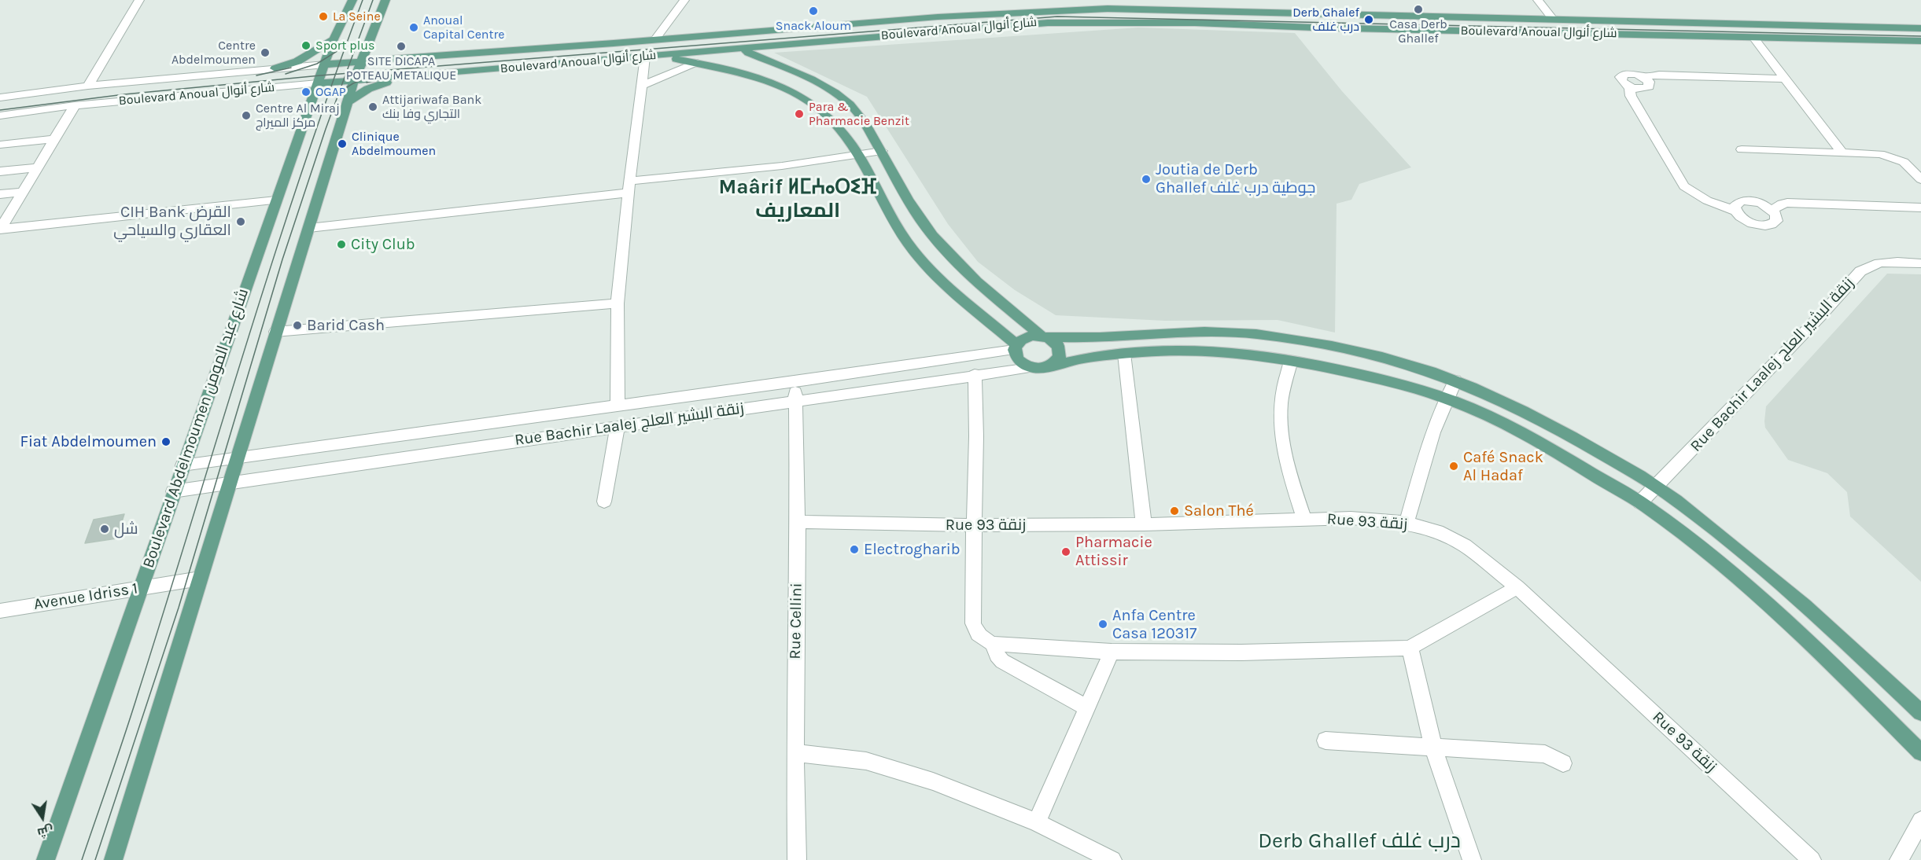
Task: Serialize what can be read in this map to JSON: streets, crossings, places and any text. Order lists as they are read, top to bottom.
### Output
{
  "streets": {
    "main road": ["Boulevard Anoual شارع أنوال", "Boulevard Abdelmoumen شارع عبد المومن"],
    "street": [
      "Rue Bachir Laalej زنقة البشير العلج",
      "Rue 93 زنقة",
      "Avenue Idriss 1",
      "Rue Cellini"
    ]
  },
  "crossings": [
    ["Boulevard Anoual شارع أنوال", "Boulevard Abdelmoumen شارع عبد المومن"],
    ["Rue Bachir Laalej زنقة البشير العلج", "Boulevard Abdelmoumen شارع عبد المومن"],
    ["Rue Bachir Laalej زنقة البشير العلج", "Rue Cellini"],
    ["Boulevard Abdelmoumen شارع عبد المومن", "Avenue Idriss 1"],
    ["Rue 93 زنقة", "Rue Cellini"]
  ],
  "districts": ["Maârif ⵍⵎⵄⴰⵔⵉⴼ المعاريف", "Derb Ghallef درب غلف"],
  "places": [
    "Casa Derb Ghallef",
    "Snack Aloum",
    "La Seine",
    "Derb Ghalef درب غلف",
    "Anoual Capital Centre",
    "Sport plus",
    "SITE DICAPA POTEAU METALIQUE",
    "Centre Abdelmoumen",
    "OGAP",
    "Attijariwafa Bank التجاري وفا بنك",
    "Para & Pharmacie Benzit",
    "Centre Al Miraj مركز الميراج",
    "Clinique Abdelmoumen",
    "Joutia de Derb Ghallef جوطية درب غلف",
    "CIH Bank القرض العقاري والسياحي",
    "City Club",
    "Barid Cash",
    "Fiat Abdelmoumen",
    "Café Snack Al Hadaf",
    "Salon Thé",
    "شل",
    "Electrogharib",
    "Pharmacie Attissir",
    "Anfa Centre Casa 120317"
  ],
  "north": "bottom"
}
